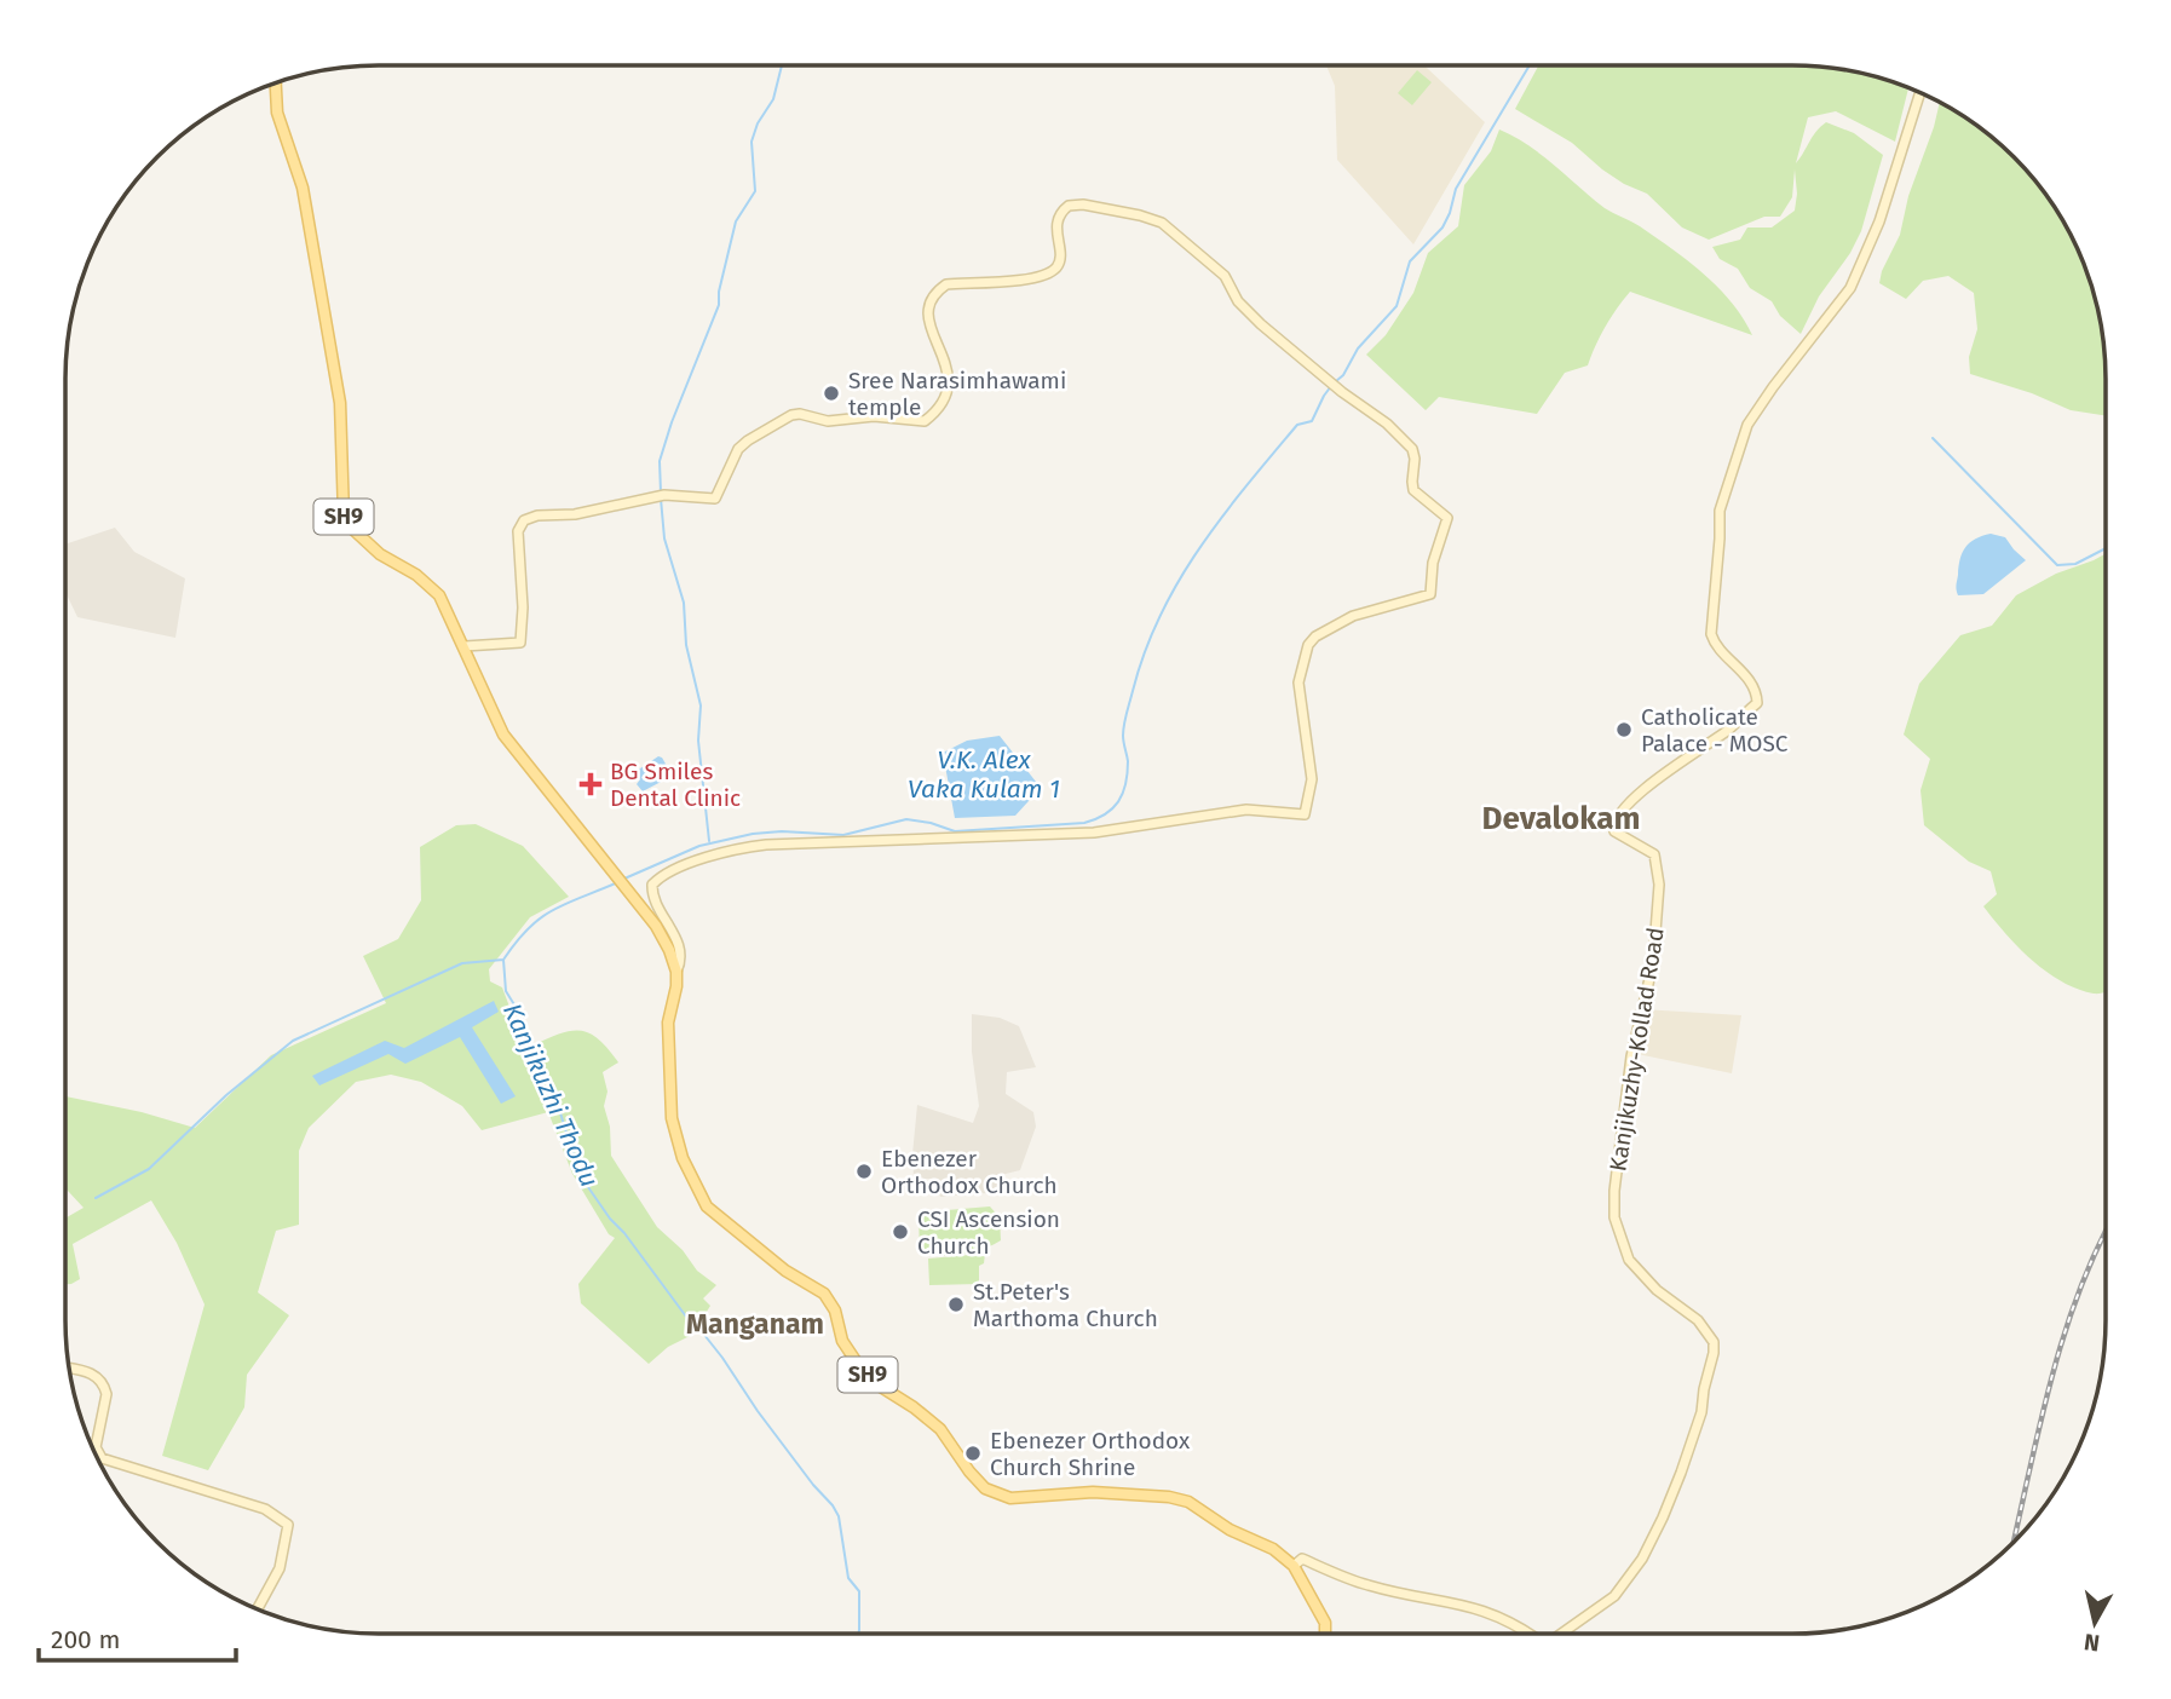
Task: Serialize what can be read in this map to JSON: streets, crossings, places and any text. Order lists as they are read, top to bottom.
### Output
{
  "streets": {
    "main road": ["SH9"],
    "street": ["Kanjikuzhy-Kollad Road"]
  },
  "districts": ["Devalokam", "Manganam"],
  "water": ["V.K. Alex Vaka Kulam 1", "Kanjikuzhi Thodu"],
  "places": {
    "other": [
      "Sree Narasimhawami temple",
      "Catholicate Palace - MOSC",
      "Ebenezer Orthodox Church",
      "CSI Ascension Church",
      "St.Peter's Marthoma Church",
      "Ebenezer Orthodox Church Shrine"
    ],
    "health": ["BG Smiles Dental Clinic"]
  },
  "scale_bar": "200 m",
  "north": "bottom"
}
